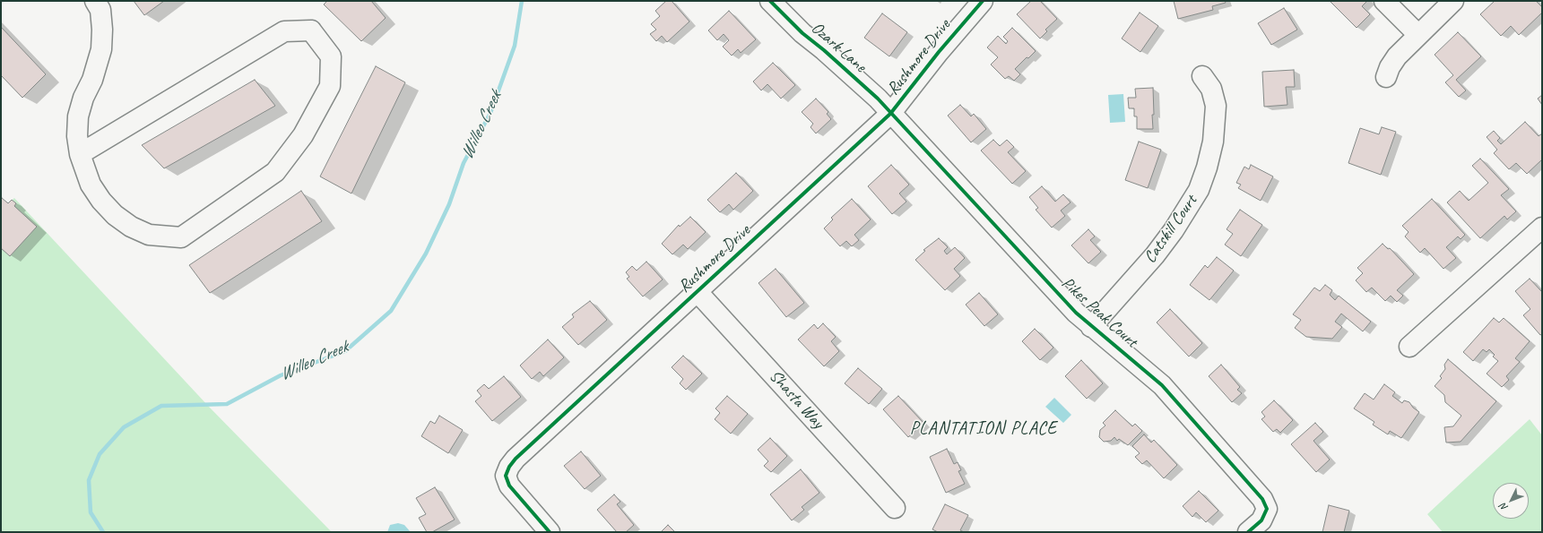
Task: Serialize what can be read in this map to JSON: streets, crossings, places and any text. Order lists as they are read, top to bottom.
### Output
{
  "streets": {
    "street": [
      "Ozark Lane",
      "Rushmore Drive",
      "Catskill Court",
      "Pikes Peak Court",
      "Shasta Way"
    ]
  },
  "crossings": [
    ["Ozark Lane", "Rushmore Drive"],
    ["Ozark Lane", "Pikes Peak Court"],
    ["Rushmore Drive", "Pikes Peak Court"],
    ["Rushmore Drive", "Shasta Way"],
    ["Catskill Court", "Pikes Peak Court"]
  ],
  "districts": ["PLANTATION PLACE"],
  "water": ["Willeo Creek"],
  "north": "bottom left"
}
